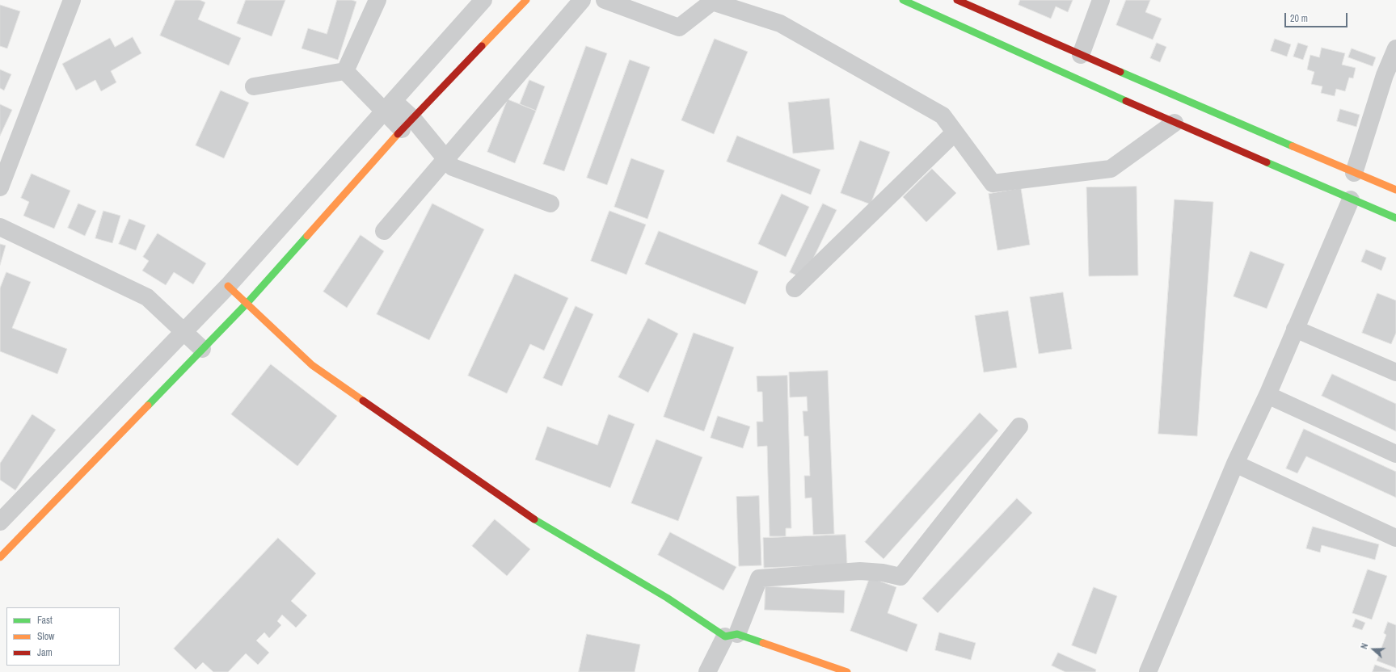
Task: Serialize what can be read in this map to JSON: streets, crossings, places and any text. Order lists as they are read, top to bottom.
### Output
{
  "legend": ["Fast", "Slow", "Jam"],
  "scale_bar": "20 m",
  "north": "left"
}
